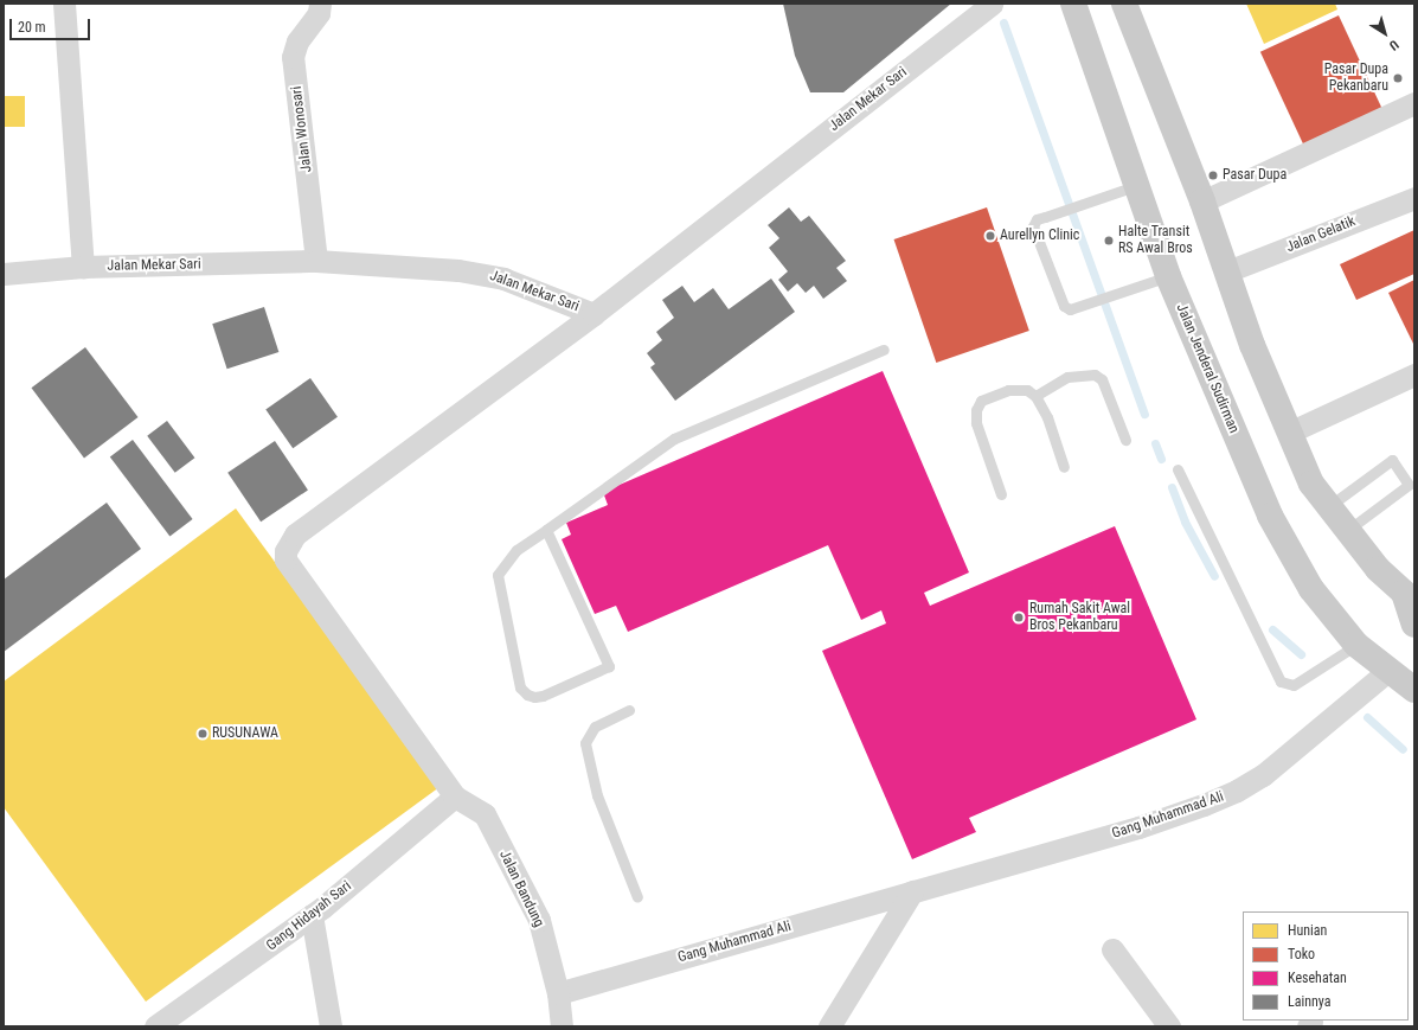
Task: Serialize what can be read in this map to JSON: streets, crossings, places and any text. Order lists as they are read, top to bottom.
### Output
{
  "streets": {
    "main road": ["Jalan Jenderal Sudirman"],
    "street": [
      "Jalan Mekar Sari",
      "Jalan Wonosari",
      "Jalan Gelatik",
      "Gang Muhammad Ali",
      "Jalan Bandung",
      "Gang Hidayah Sari"
    ]
  },
  "crossings": [
    ["Jalan Mekar Sari", "Jalan Wonosari"],
    ["Jalan Jenderal Sudirman", "Gang Muhammad Ali"],
    ["Gang Muhammad Ali", "Jalan Bandung"],
    ["Jalan Bandung", "Gang Hidayah Sari"]
  ],
  "places": [
    "Pasar Dupa Pekanbaru",
    "Pasar Dupa",
    "Aurellyn Clinic",
    "Halte Transit RS Awal Bros",
    "Rumah Sakit Awal Bros Pekanbaru",
    "RUSUNAWA"
  ],
  "legend": [
    "Hunian",
    "Toko",
    "Kesehatan",
    "Lainnya"
  ],
  "scale_bar": "20 m",
  "north": "bottom right"
}
